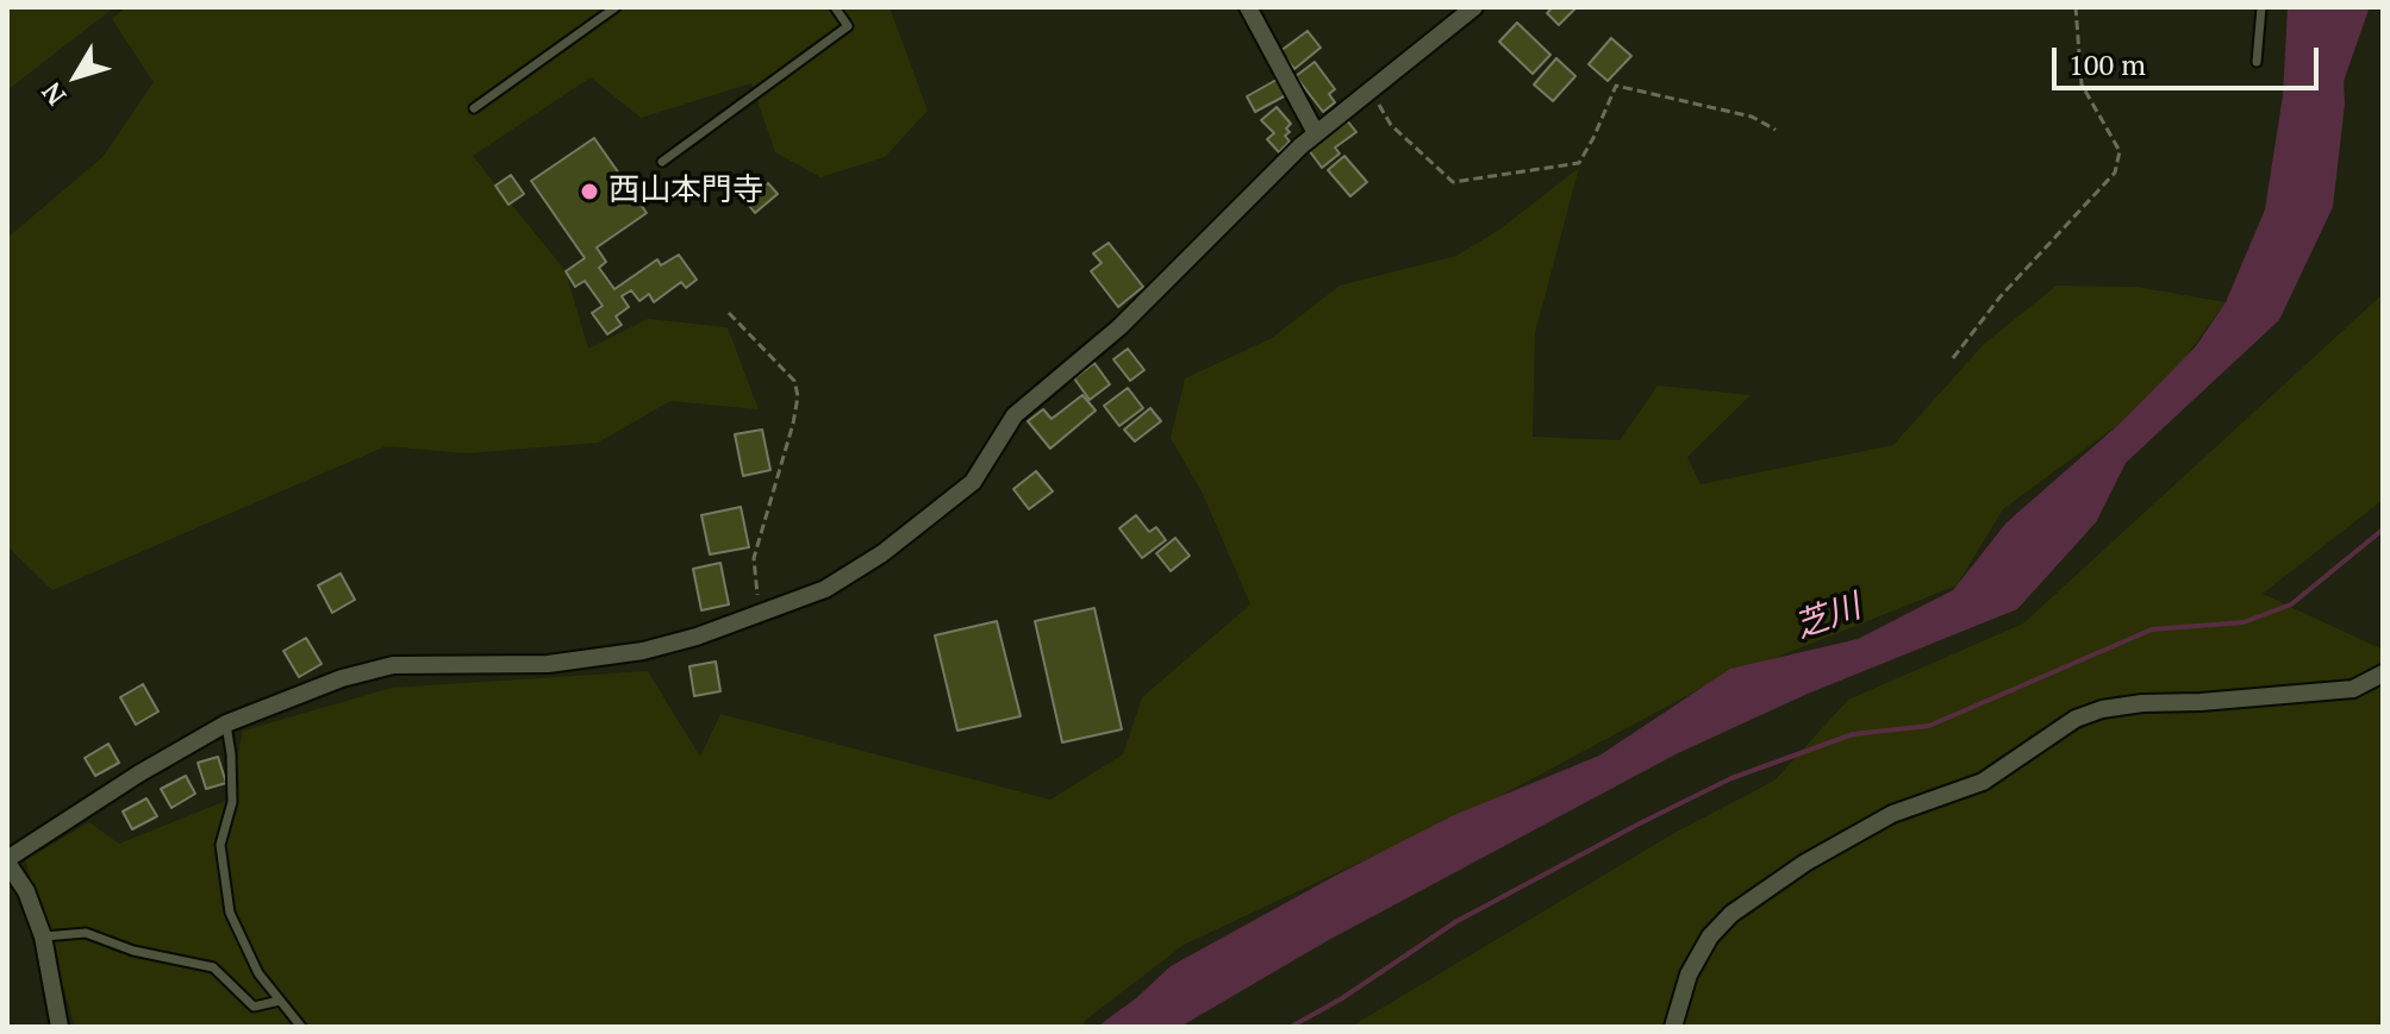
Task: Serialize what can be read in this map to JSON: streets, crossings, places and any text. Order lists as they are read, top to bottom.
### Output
{
  "water": ["芝川"],
  "places": ["西山本門寺"],
  "scale_bar": "100 m",
  "north": "bottom left"
}
